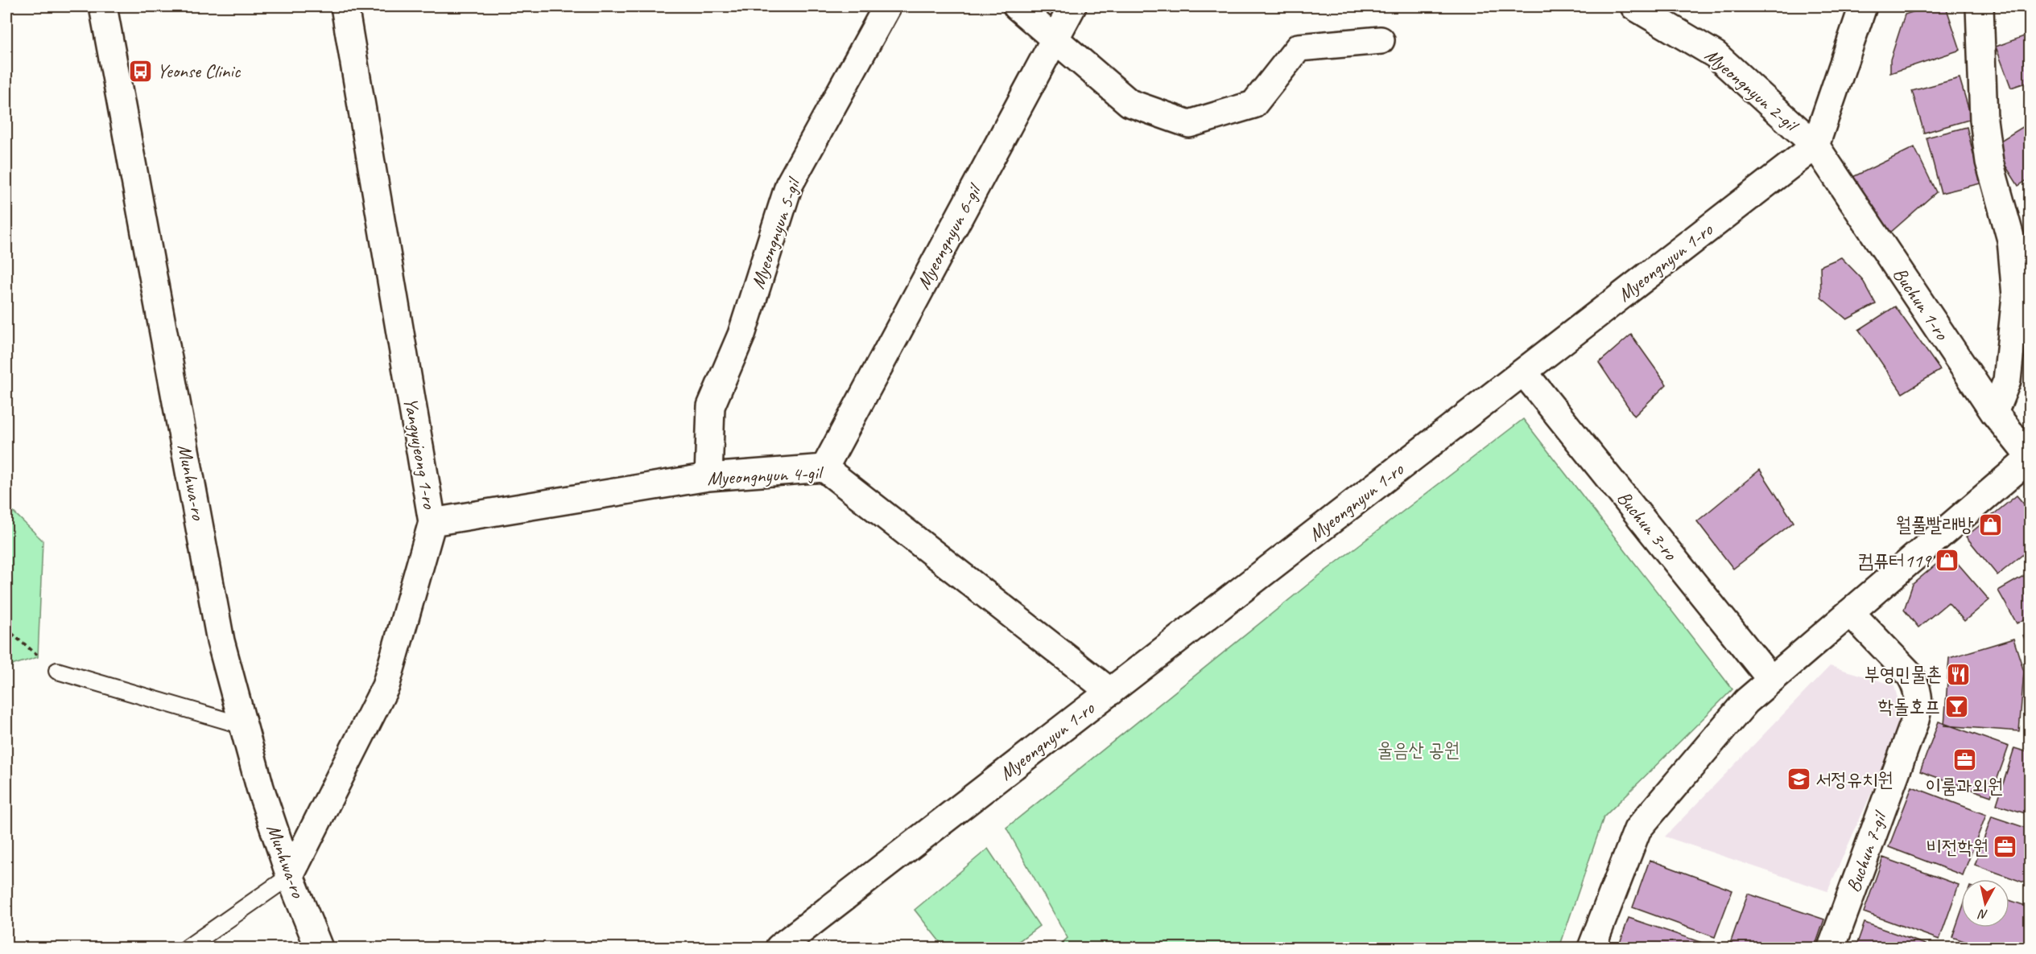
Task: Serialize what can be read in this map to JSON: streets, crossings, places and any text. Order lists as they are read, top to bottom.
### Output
{
  "streets": {
    "street": [
      "Myeongnyun 2-gil",
      "Myeongnyun 5-gil",
      "Myeongnyun 6-gil",
      "Myeongnyun 1-ro",
      "Buchun 1-ro",
      "Yangyujeong 1-ro",
      "Myeongnyun 4-gil",
      "Munhwa-ro",
      "Buchun 3-ro",
      "Buchun 7-gil"
    ]
  },
  "crossings": [
    ["Myeongnyun 2-gil", "Myeongnyun 1-ro"],
    ["Myeongnyun 2-gil", "Buchun 1-ro"],
    ["Myeongnyun 5-gil", "Myeongnyun 4-gil"],
    ["Myeongnyun 6-gil", "Myeongnyun 4-gil"],
    ["Myeongnyun 1-ro", "Buchun 1-ro"],
    ["Myeongnyun 1-ro", "Myeongnyun 4-gil"],
    ["Myeongnyun 1-ro", "Buchun 3-ro"],
    ["Yangyujeong 1-ro", "Myeongnyun 4-gil"],
    ["Yangyujeong 1-ro", "Munhwa-ro"]
  ],
  "parks": ["울음산 공원"],
  "places": {
    "bus stop": ["Yeonse Clinic"],
    "shop": ["월풀빨래방", "컴퓨터119"],
    "restaurant": ["부영민물촌"],
    "bar": ["학돌호프"],
    "office": ["이룸과외원", "비전학원"],
    "school or university": ["서정유치원"]
  },
  "north": "bottom"
}
